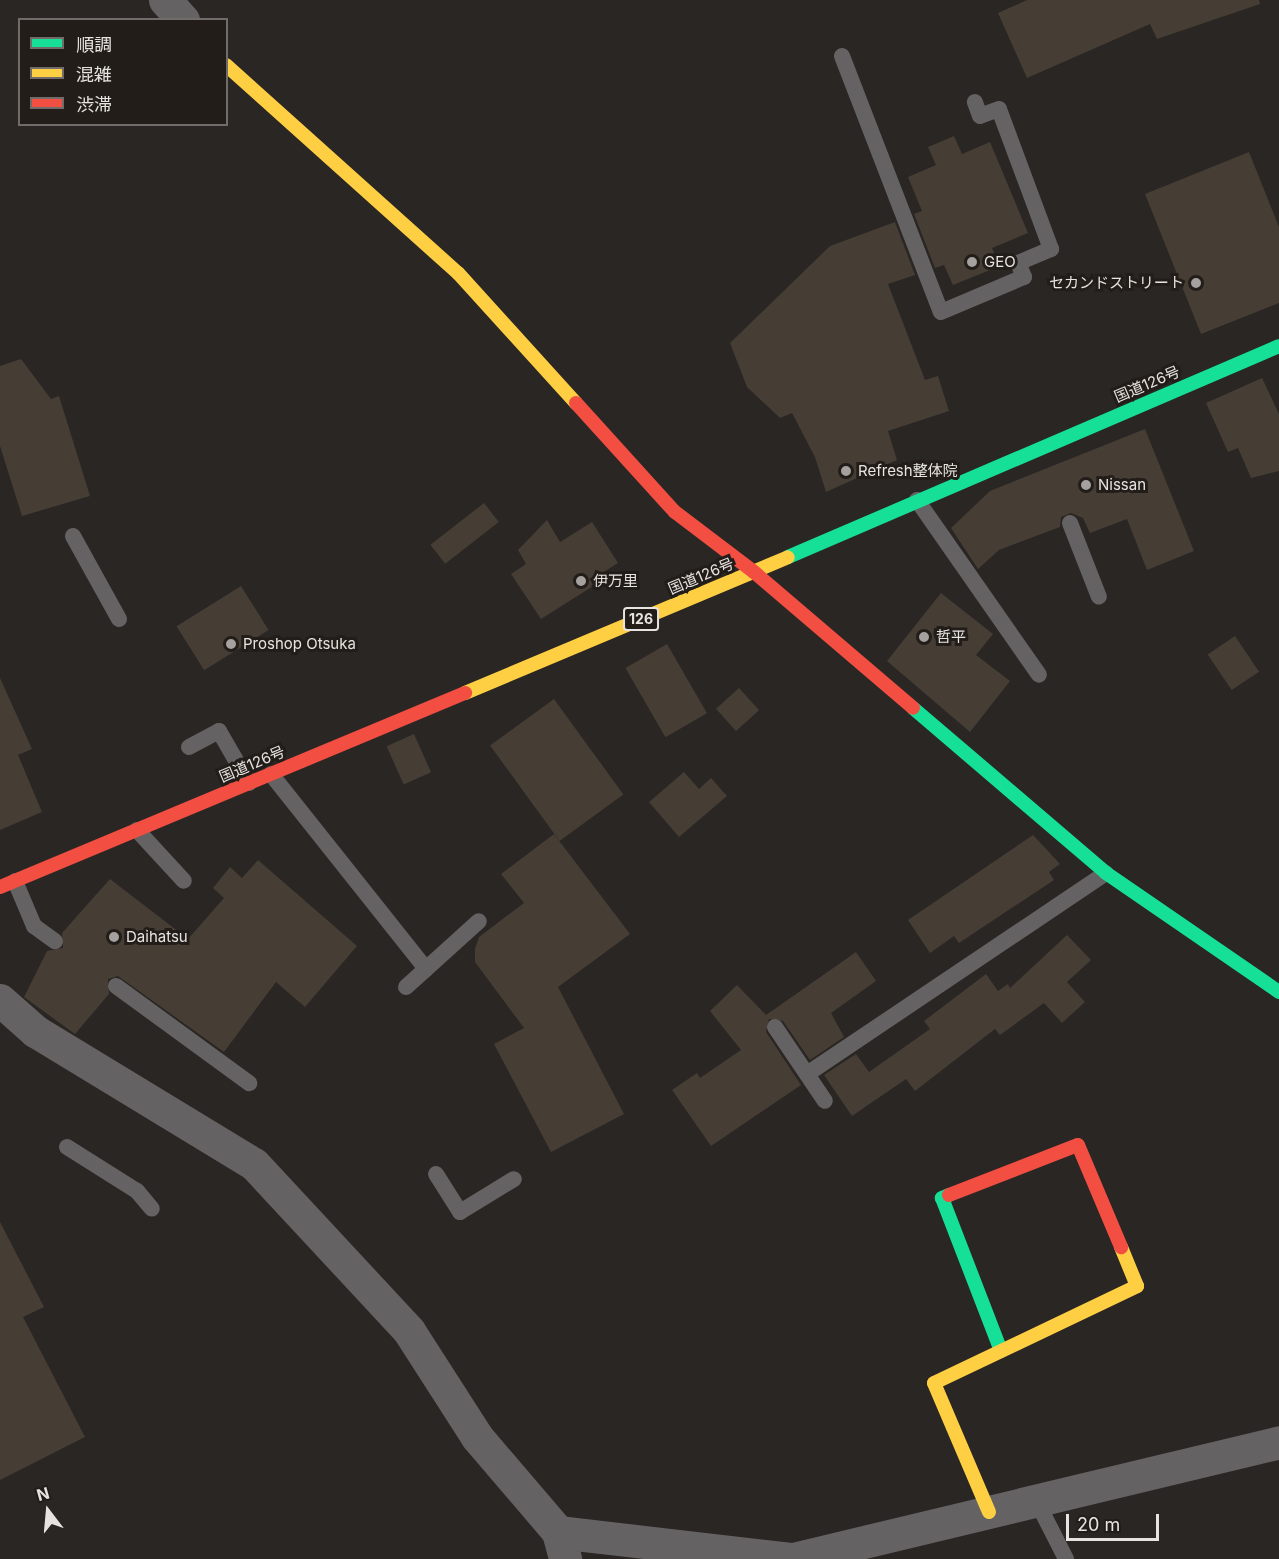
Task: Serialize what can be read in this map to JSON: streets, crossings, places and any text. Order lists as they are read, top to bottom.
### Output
{
  "streets": {
    "main road": ["国道126号", "126"]
  },
  "places": [
    "GEO",
    "セカンドストリート",
    "Refresh整体院",
    "Nissan",
    "伊万里",
    "哲平",
    "Proshop Otsuka",
    "Daihatsu"
  ],
  "legend": ["順調", "混雑", "渋滞"],
  "scale_bar": "20 m",
  "north": "top"
}
